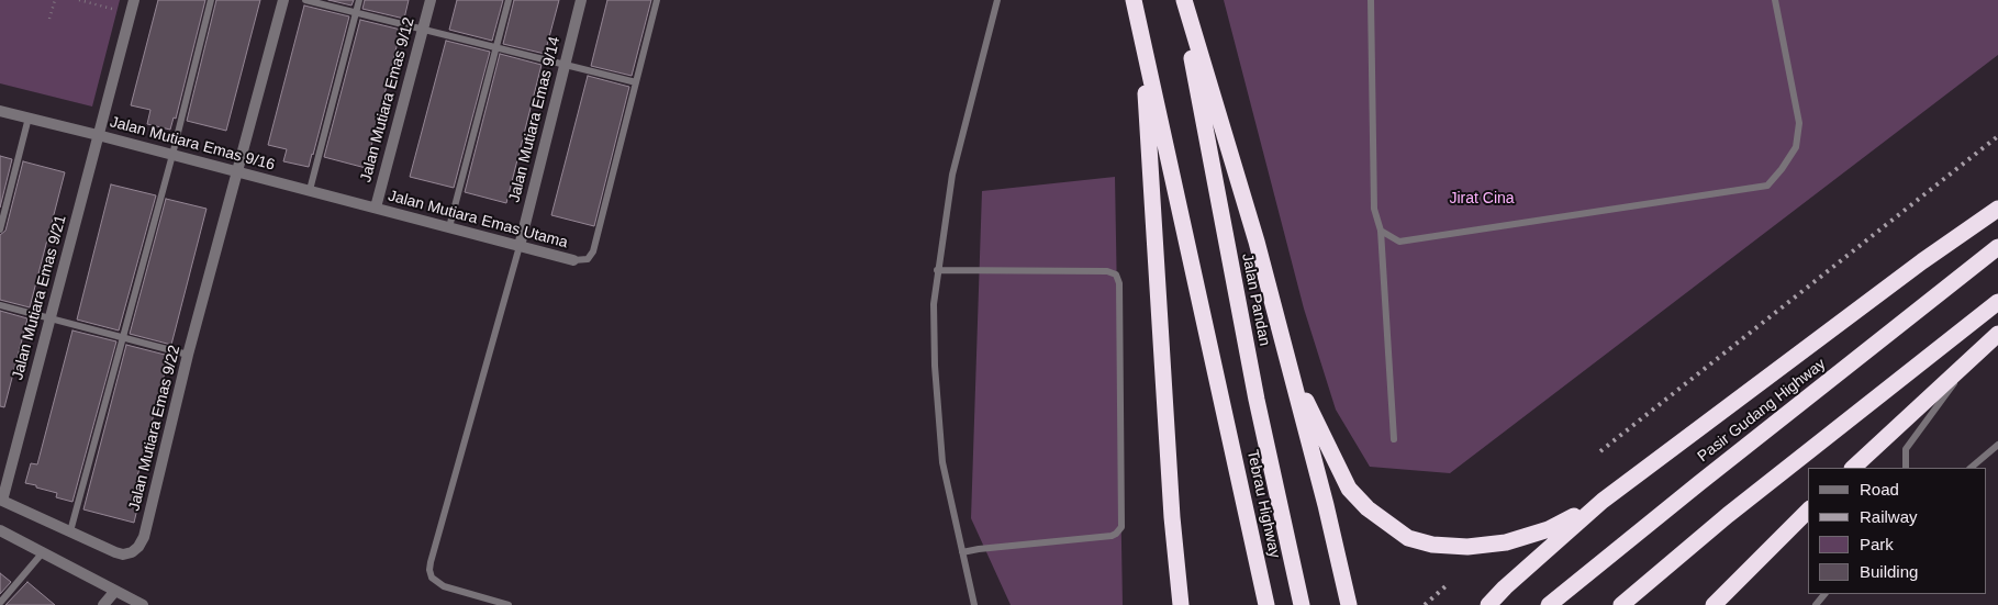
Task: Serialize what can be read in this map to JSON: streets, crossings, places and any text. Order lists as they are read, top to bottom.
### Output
{
  "streets": {
    "highway": ["Jalan Pandan", "Pasir Gudang Highway", "Tebrau Highway"],
    "street": [
      "Jalan Mutiara Emas 9/12",
      "Jalan Mutiara Emas 9/14",
      "Jalan Mutiara Emas 9/16",
      "Jalan Mutiara Emas Utama",
      "Jalan Mutiara Emas 9/21",
      "Jalan Mutiara Emas 9/22"
    ]
  },
  "crossings": [
    ["Jalan Mutiara Emas 9/12", "Jalan Mutiara Emas 9/16"],
    ["Jalan Mutiara Emas 9/12", "Jalan Mutiara Emas Utama"],
    ["Jalan Mutiara Emas 9/14", "Jalan Mutiara Emas Utama"],
    ["Jalan Mutiara Emas 9/16", "Jalan Mutiara Emas Utama"],
    ["Jalan Mutiara Emas 9/16", "Jalan Mutiara Emas 9/21"],
    ["Jalan Mutiara Emas 9/16", "Jalan Mutiara Emas 9/22"],
    ["Jalan Mutiara Emas 9/21", "Jalan Mutiara Emas 9/22"]
  ],
  "parks": ["Jirat Cina"],
  "legend": [
    "Road",
    "Railway",
    "Park",
    "Building"
  ]
}
